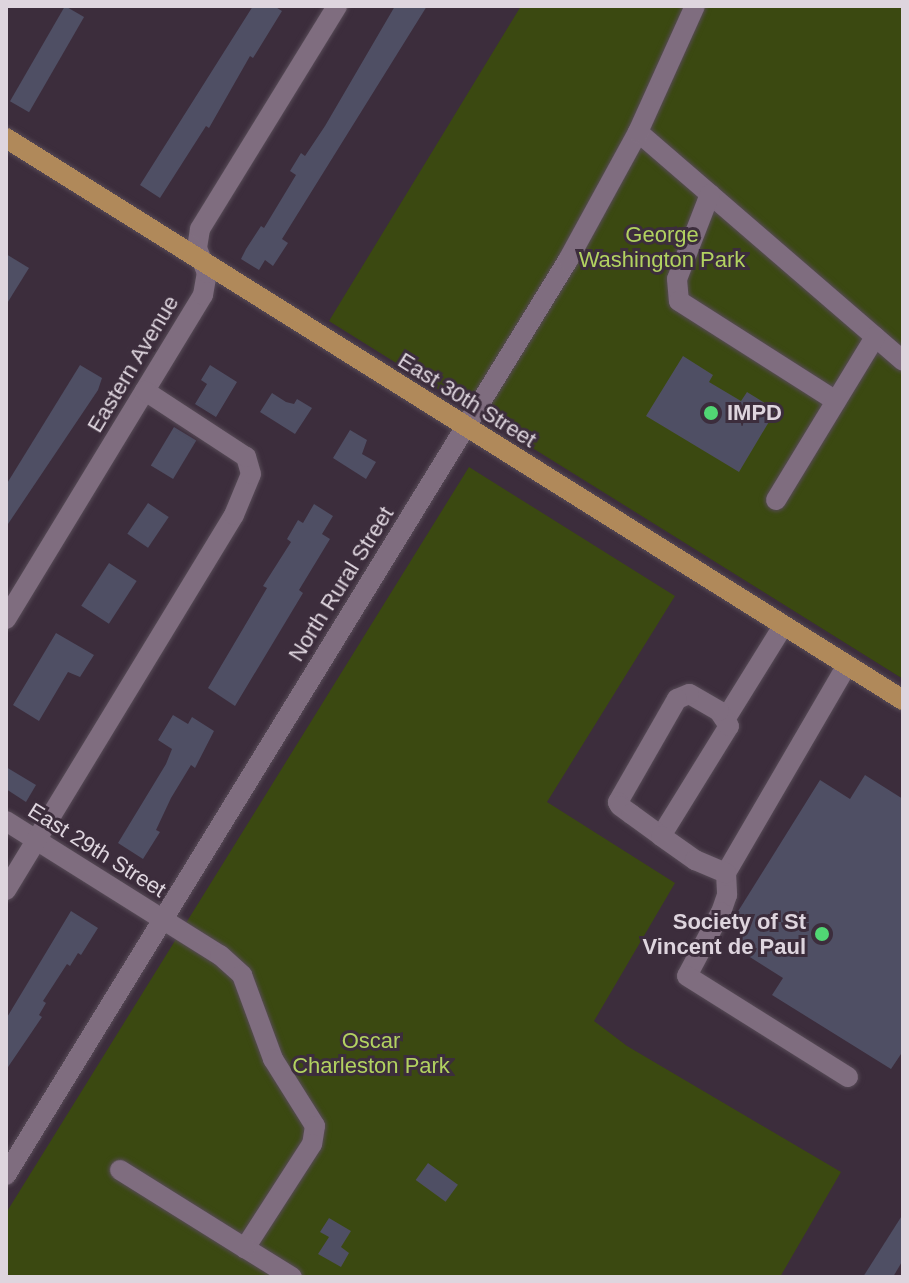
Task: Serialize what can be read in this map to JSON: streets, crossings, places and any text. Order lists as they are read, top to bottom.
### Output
{
  "streets": {
    "main road": ["East 30th Street"],
    "street": ["Eastern Avenue", "North Rural Street", "East 29th Street"]
  },
  "crossings": [
    ["Eastern Avenue", "East 30th Street"],
    ["East 30th Street", "North Rural Street"],
    ["North Rural Street", "East 29th Street"]
  ],
  "parks": ["George Washington Park", "Oscar Charleston Park"],
  "places": ["IMPD", "Society of St Vincent de Paul"]
}
